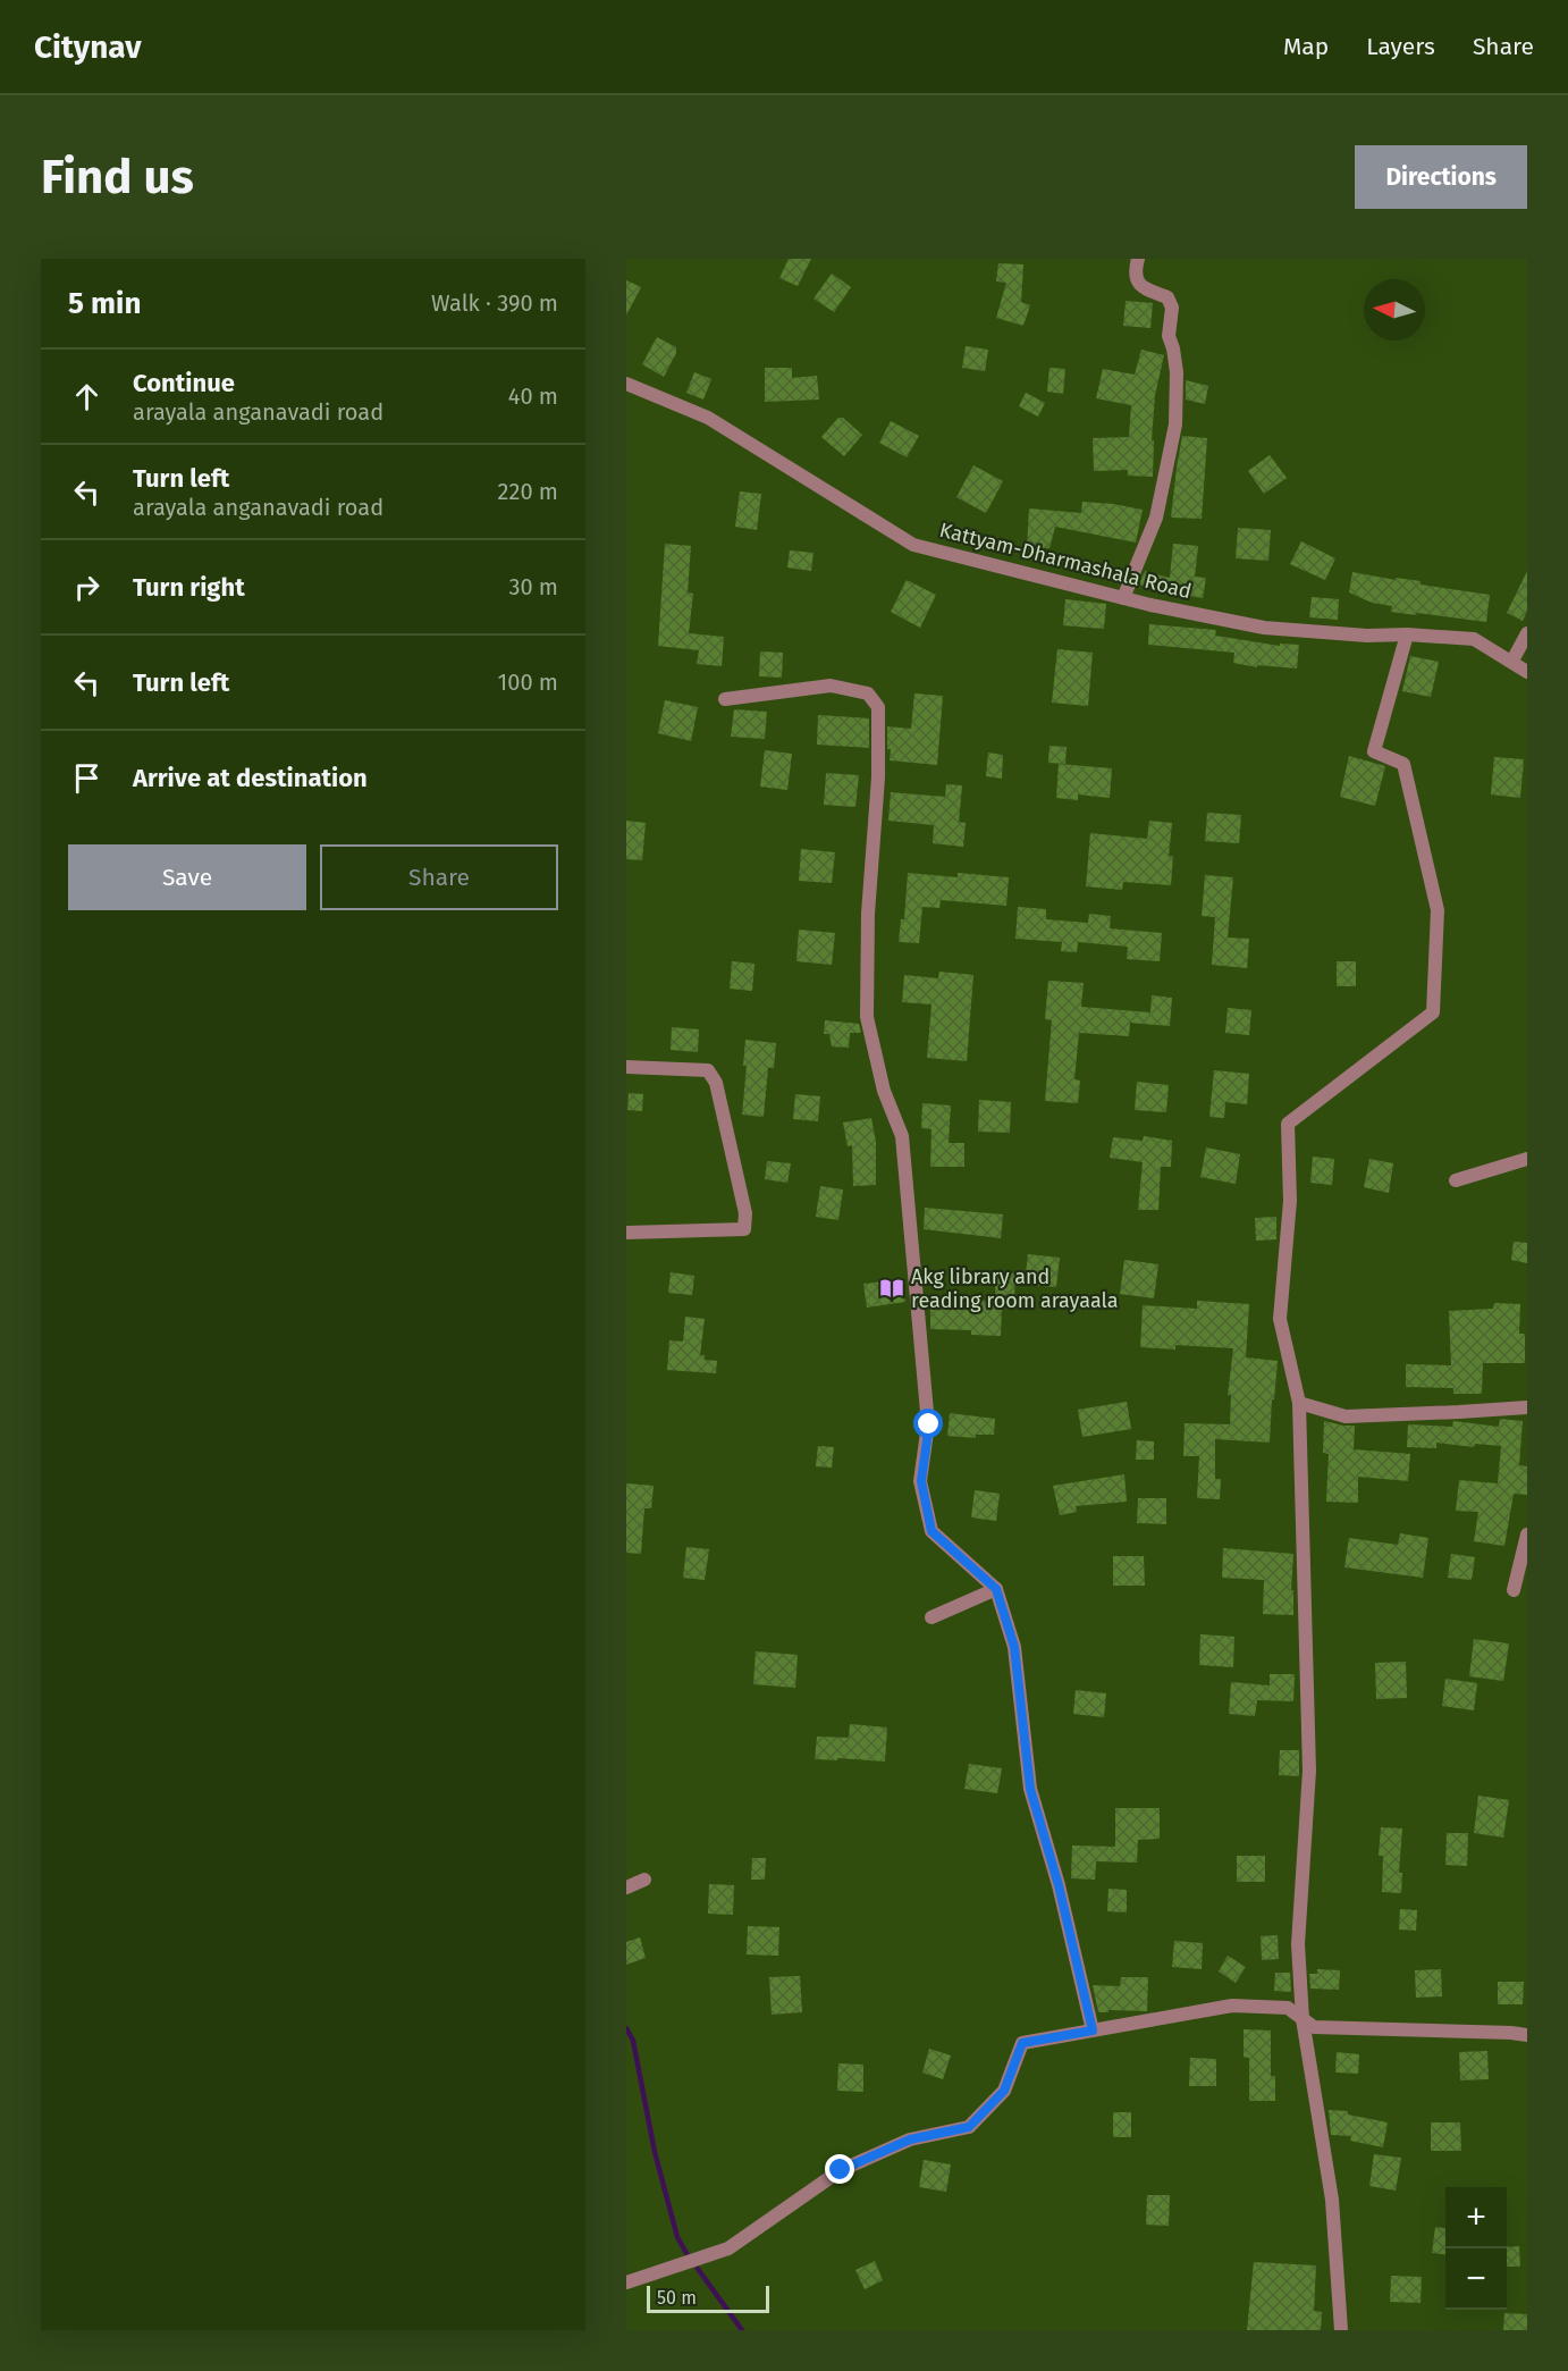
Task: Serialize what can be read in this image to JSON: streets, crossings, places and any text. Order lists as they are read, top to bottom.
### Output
{
  "streets": {
    "street": ["Kattyam-Dharmashala Road"]
  },
  "places": {
    "library": ["Akg library and reading room arayaala"]
  },
  "scale_bar": "50 m",
  "north": "left",
  "page": {
    "header": "Citynav",
    "nav": ["Map", "Layers", "Share"],
    "buttons": [
      "Directions",
      ["Save", "Share"]
    ],
    "title": "Find us",
    "heading": ["5 min", "Walk · 390 m"],
    "list": [
      ["Continue", "arayala anganavadi road", "40 m"],
      ["Turn left", "arayala anganavadi road", "220 m"],
      ["Turn right", "30 m"],
      ["Turn left", "100 m"],
      "Arrive at destination"
    ],
    "map_buttons": ["+", "−"],
    "scale": "50 m"
  }
}
